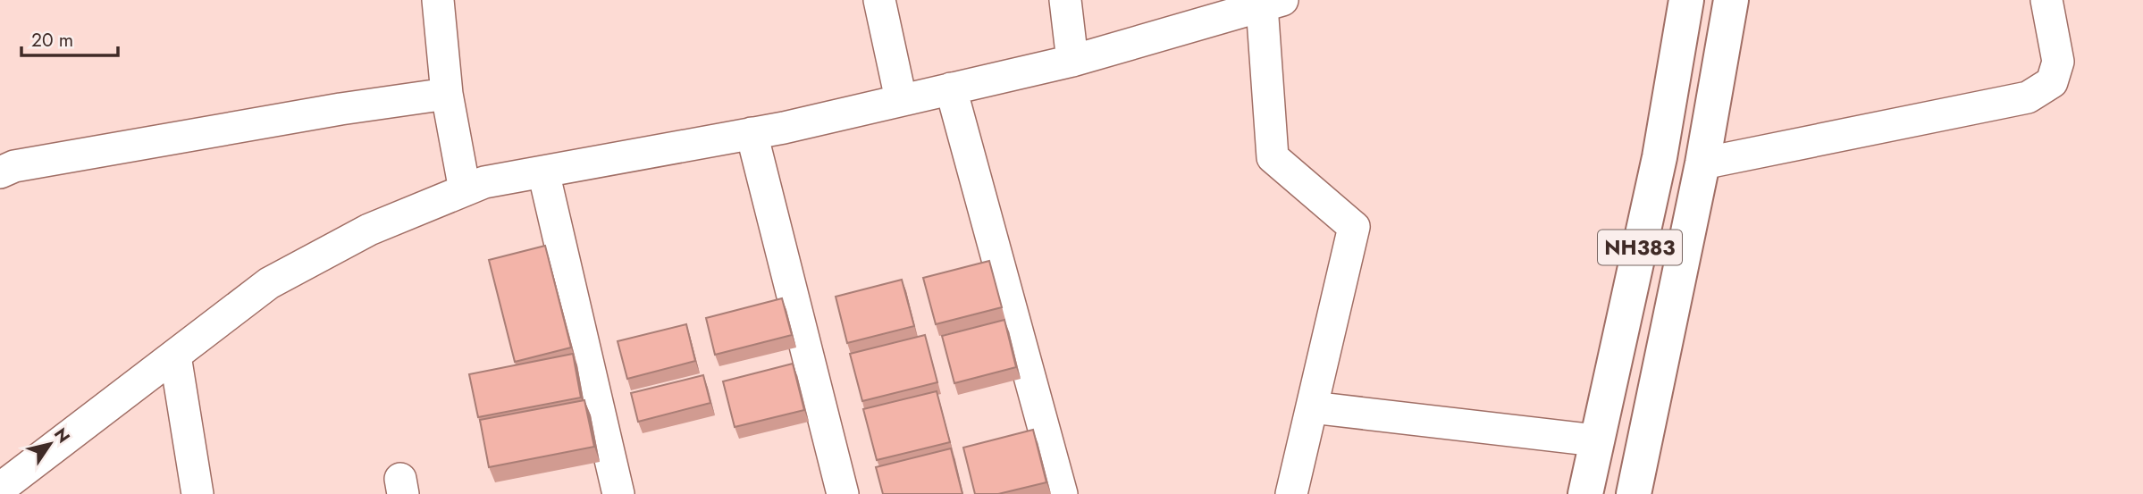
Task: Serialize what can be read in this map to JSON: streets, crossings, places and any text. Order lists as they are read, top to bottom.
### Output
{
  "streets": {
    "highway": ["NH383"]
  },
  "scale_bar": "20 m",
  "north": "top right"
}
